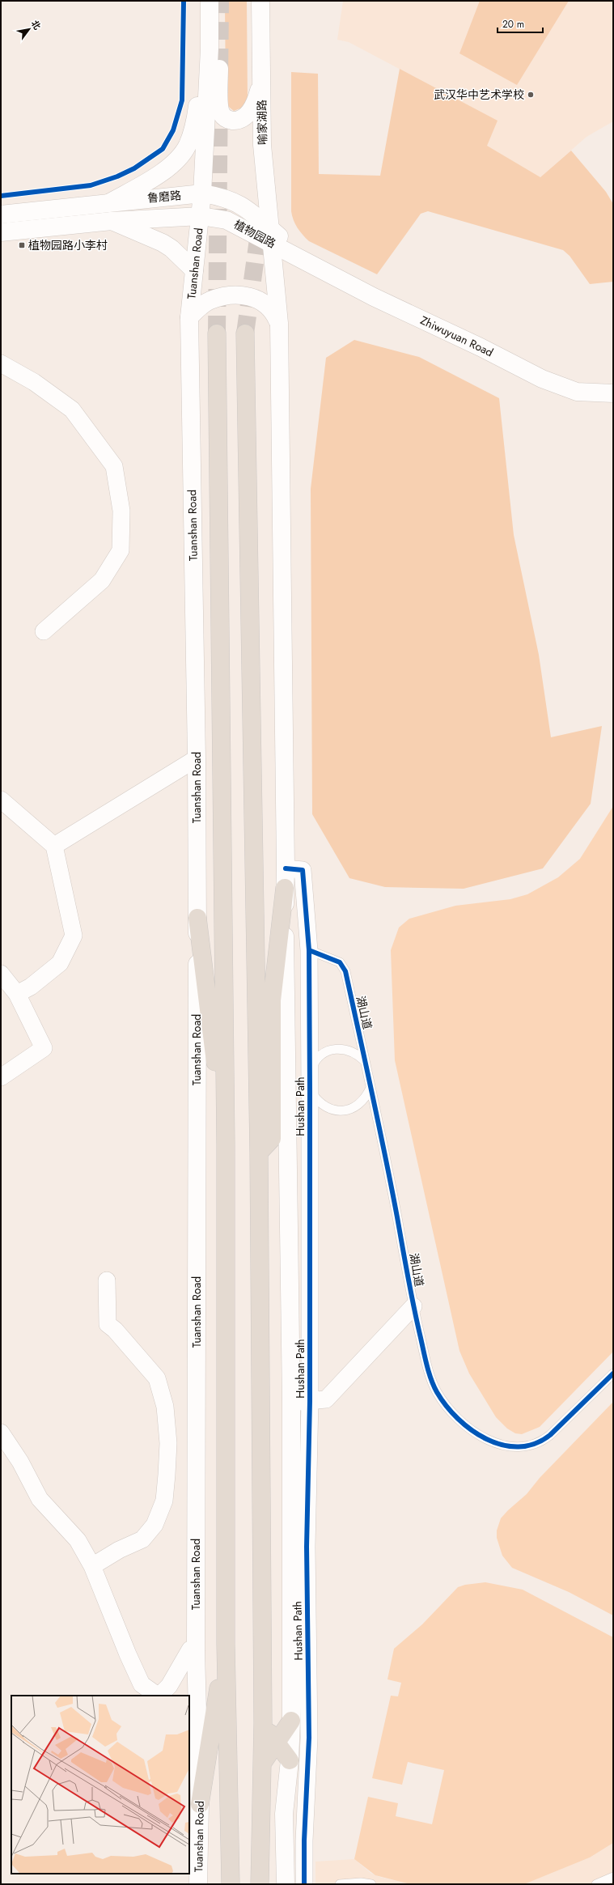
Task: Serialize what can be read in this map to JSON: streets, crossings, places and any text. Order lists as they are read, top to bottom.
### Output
{
  "streets": {
    "main road": [
      "喻家湖路",
      "鲁磨路",
      "植物园路",
      "Tuanshan Road",
      "Zhiwuyuan Road"
    ],
    "street": ["Hushan Path"],
    "lane": ["湖山道"]
  },
  "crossings": [
    ["喻家湖路", "鲁磨路"],
    ["喻家湖路", "植物园路"],
    ["鲁磨路", "植物园路"],
    ["鲁磨路", "Tuanshan Road"],
    ["植物园路", "Tuanshan Road"],
    ["植物园路", "Zhiwuyuan Road"],
    ["湖山道", "Hushan Path"]
  ],
  "places": {
    "other": ["武汉华中艺术学校"],
    "transit": ["植物园路小李村"]
  },
  "scale_bar": "20 m",
  "north": "top right"
}
